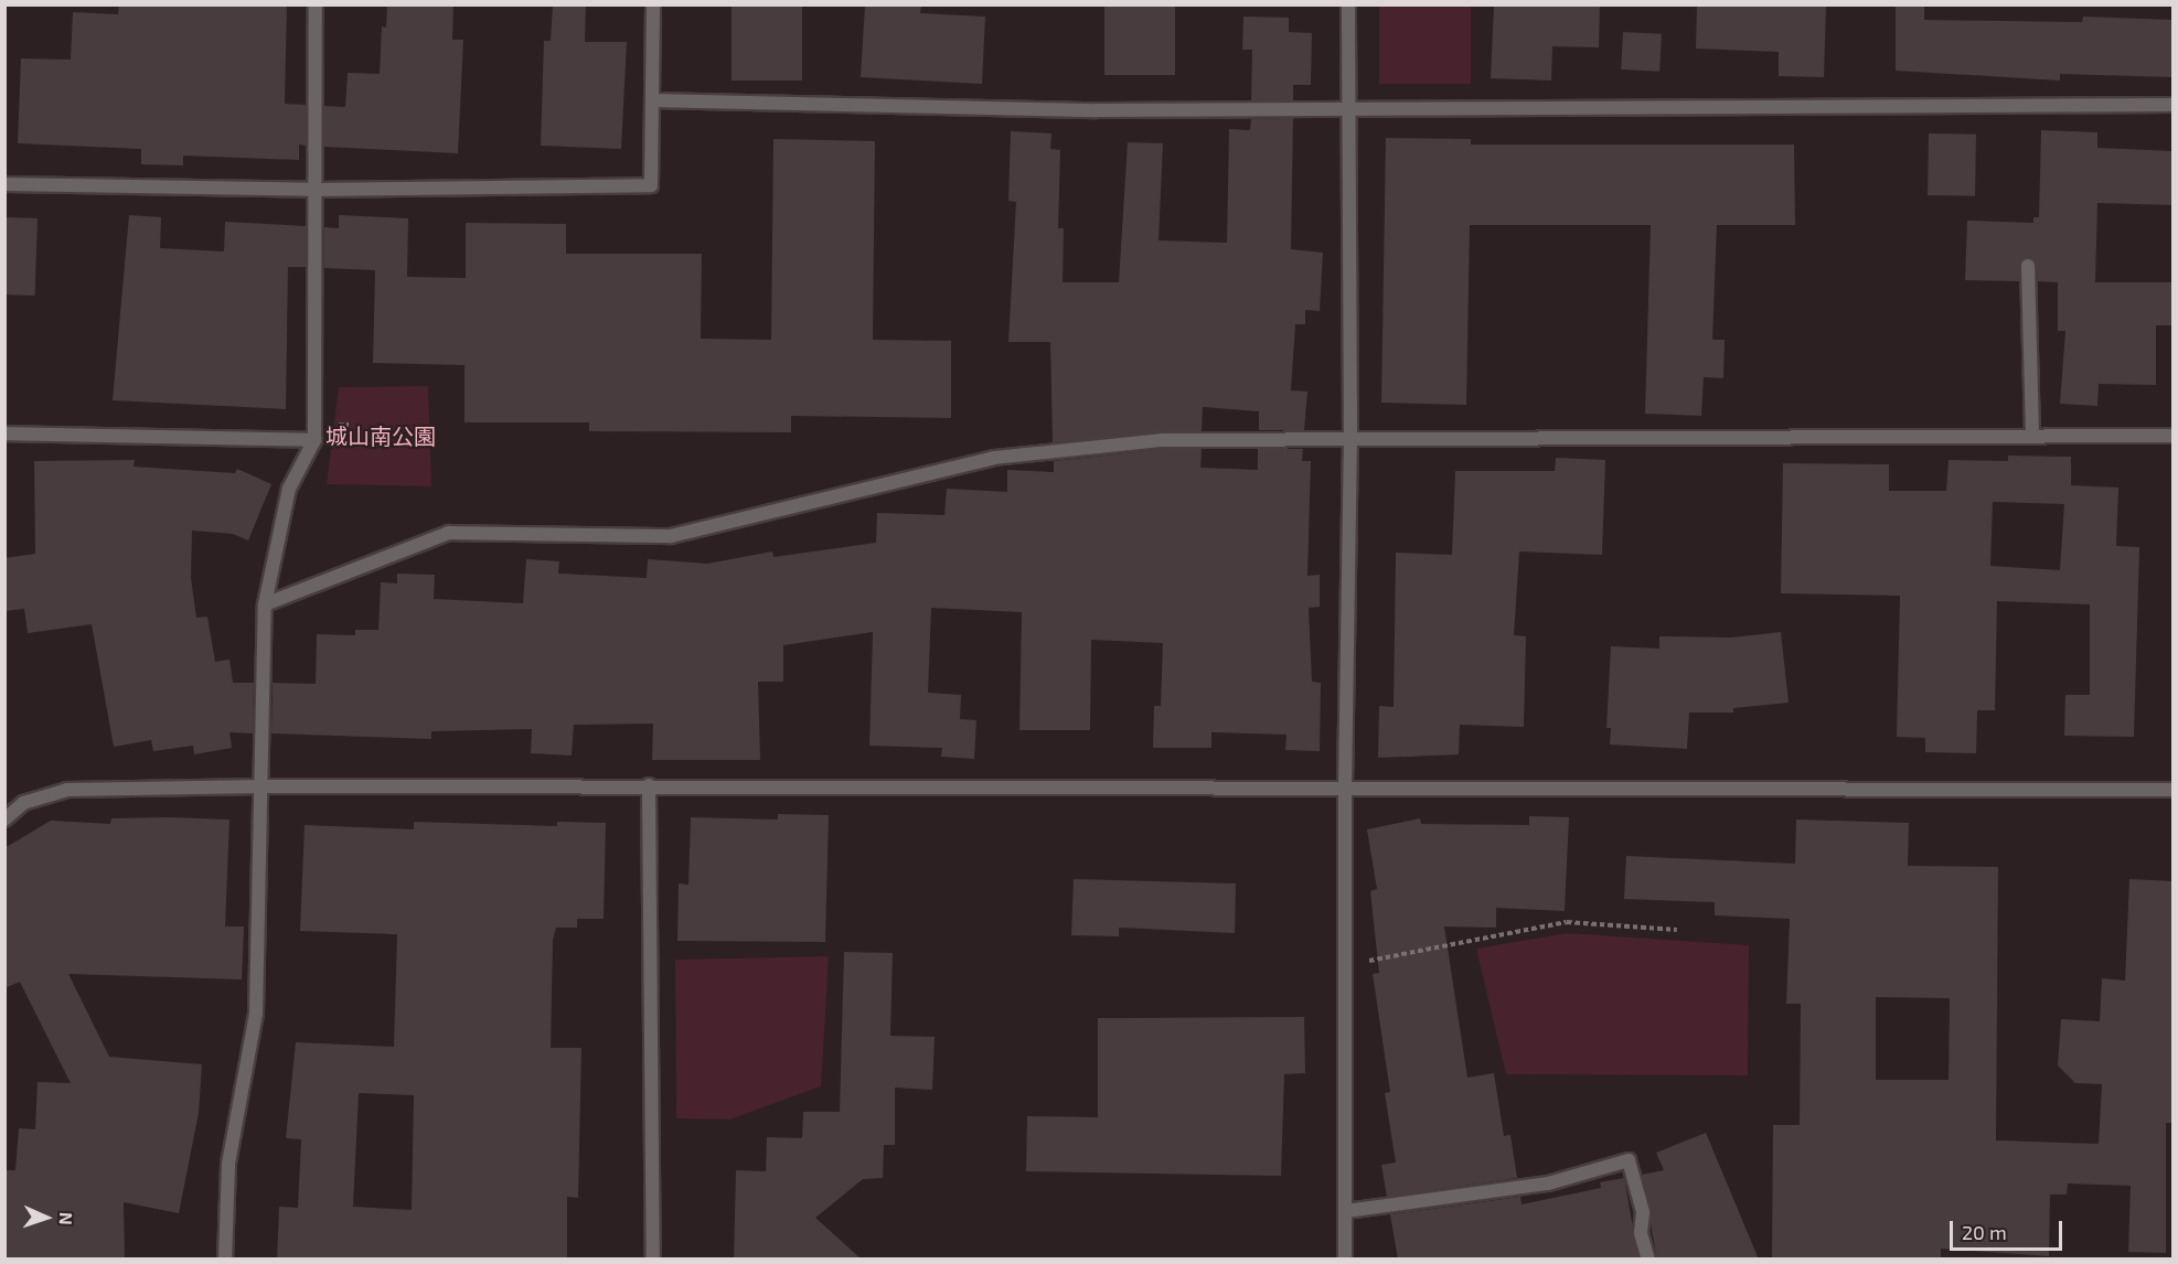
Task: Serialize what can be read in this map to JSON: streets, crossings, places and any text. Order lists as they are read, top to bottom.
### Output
{
  "parks": ["城山南公園"],
  "scale_bar": "20 m",
  "north": "right"
}
